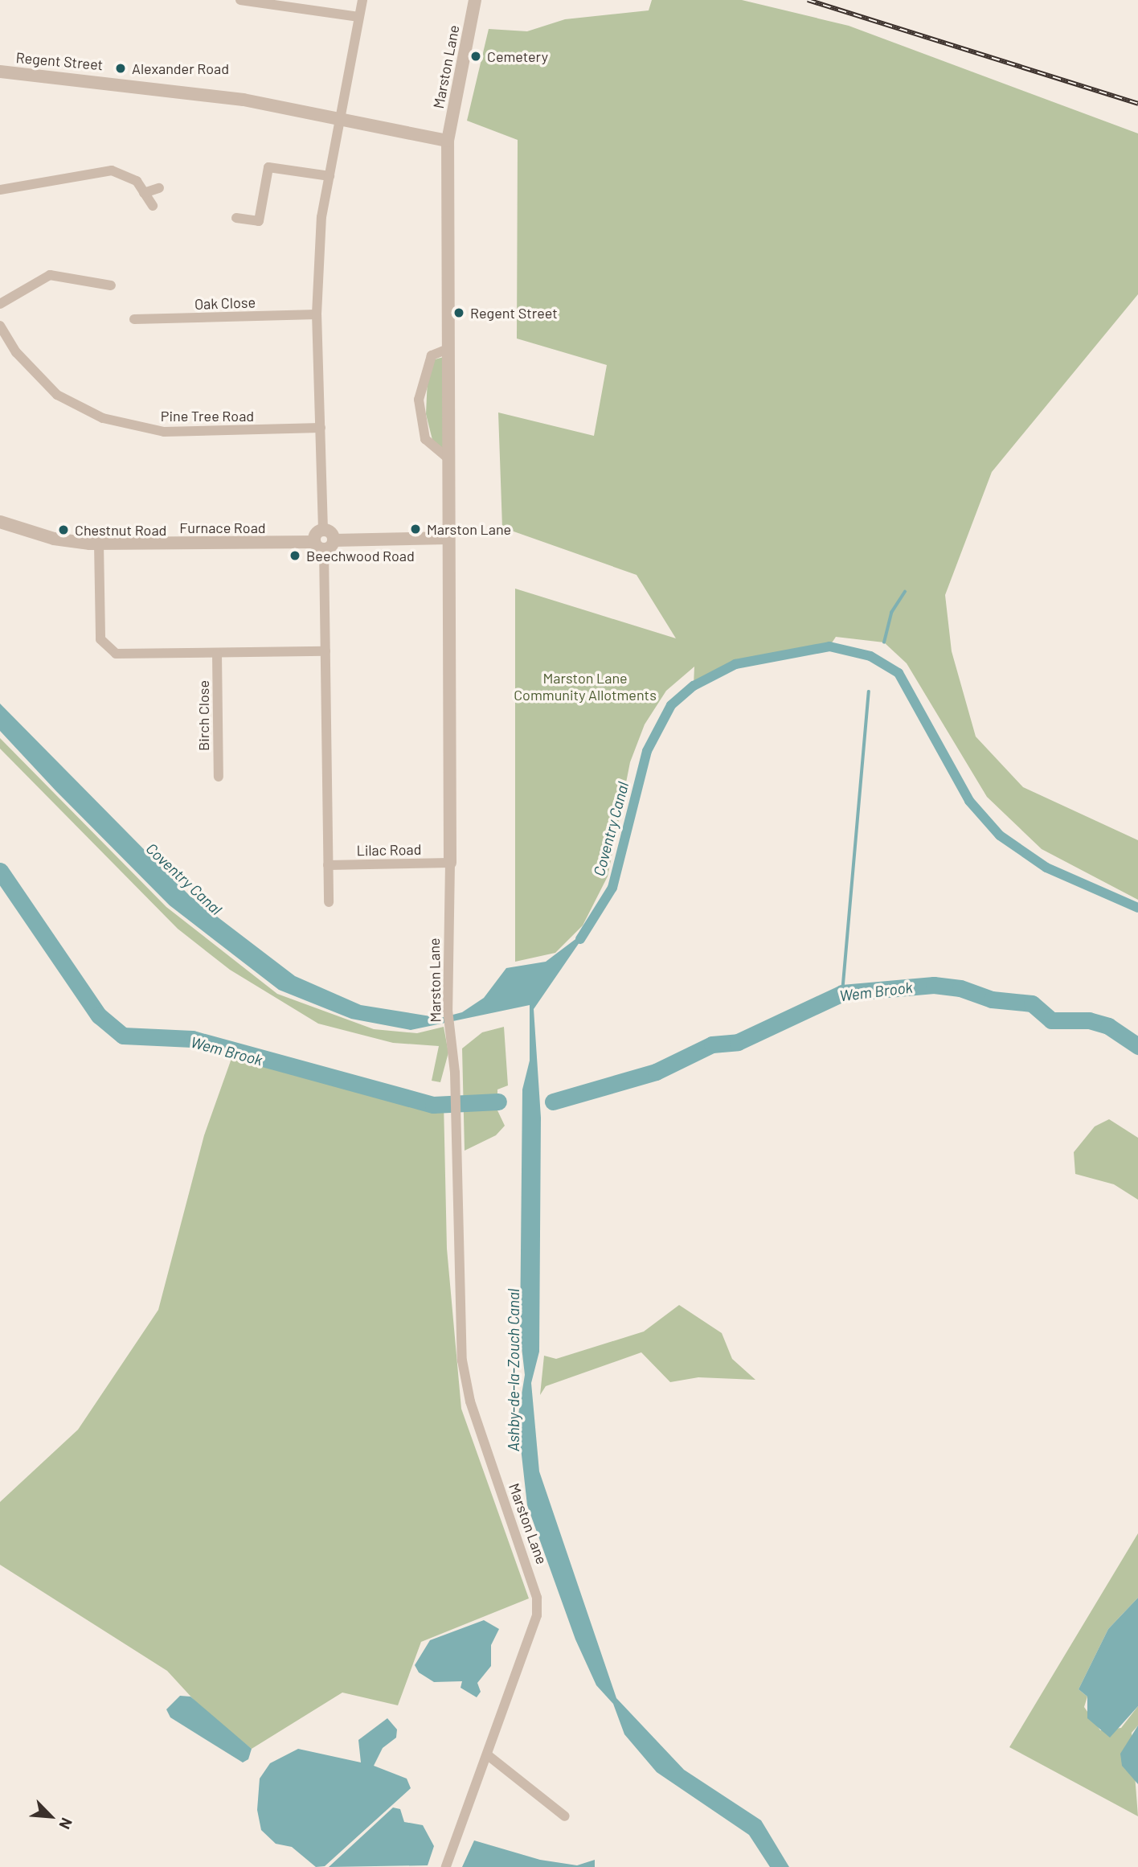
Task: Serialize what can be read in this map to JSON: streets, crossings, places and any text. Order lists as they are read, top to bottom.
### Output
{
  "streets": {
    "street": [
      "Regent Street",
      "Marston Lane",
      "Oak Close",
      "Pine Tree Road",
      "Furnace Road",
      "Birch Close",
      "Lilac Road"
    ]
  },
  "crossings": [
    ["Regent Street", "Marston Lane"],
    ["Marston Lane", "Lilac Road"]
  ],
  "water": ["Coventry Canal", "Wem Brook", "Ashby-de-la-Zouch Canal"],
  "parks": ["Marston Lane Community Allotments"],
  "places": [
    "Cemetery",
    "Alexander Road",
    "Regent Street",
    "Marston Lane",
    "Chestnut Road",
    "Beechwood Road"
  ],
  "north": "bottom right"
}
